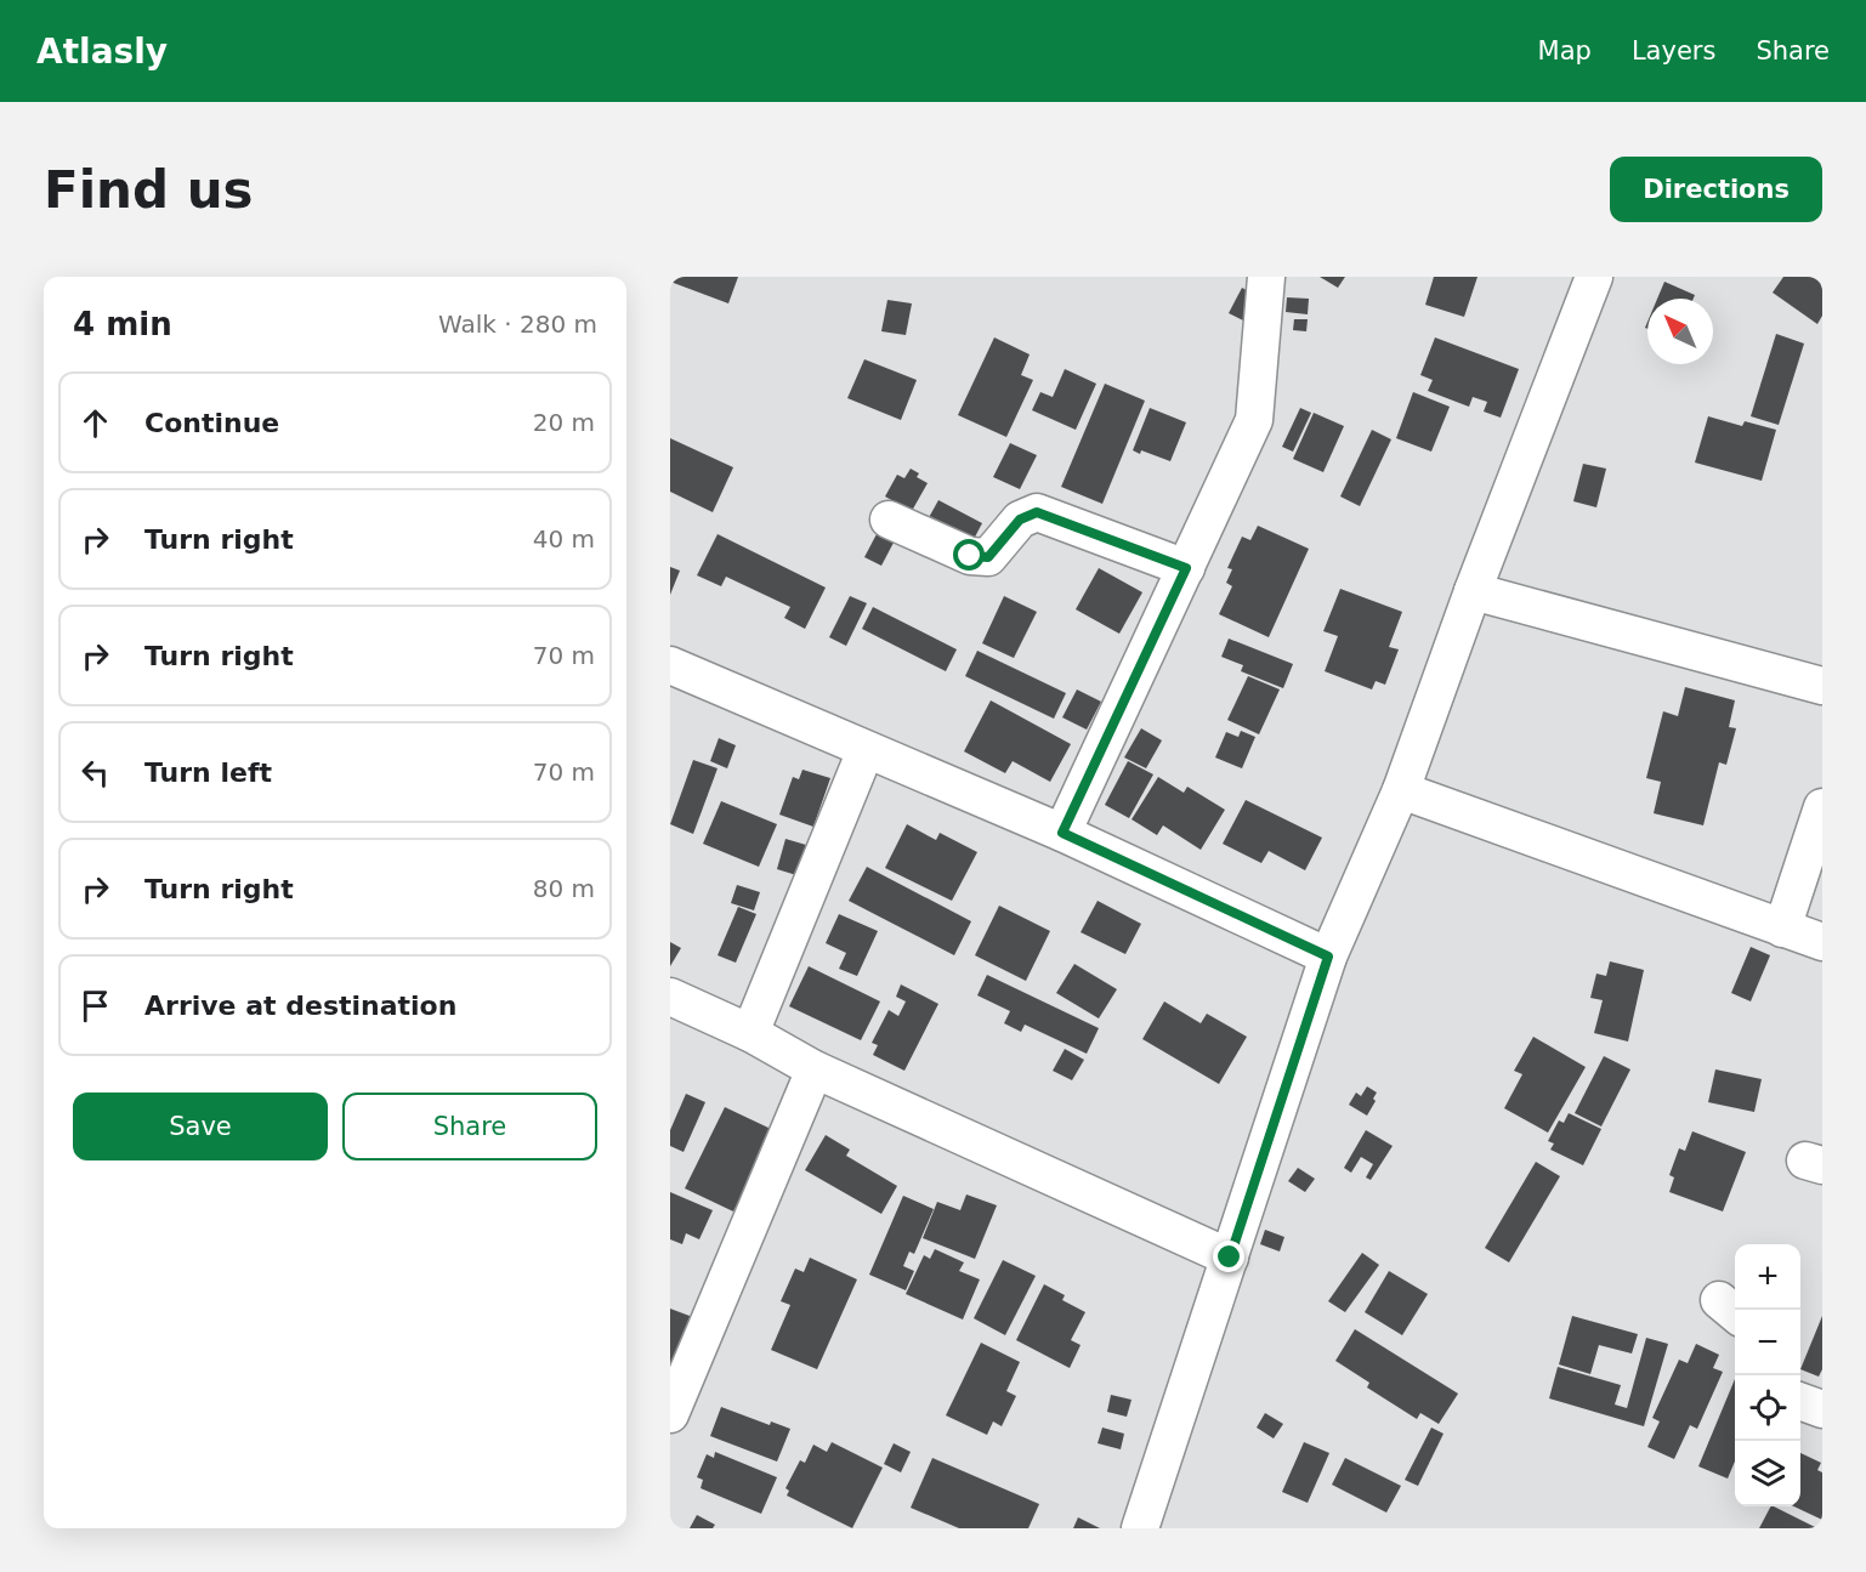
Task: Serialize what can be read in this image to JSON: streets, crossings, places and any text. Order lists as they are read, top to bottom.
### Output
{
  "north": "top left",
  "page": {
    "header": "Atlasly",
    "nav": ["Map", "Layers", "Share"],
    "buttons": [
      "Directions",
      ["Save", "Share"]
    ],
    "title": "Find us",
    "heading": ["4 min", "Walk · 280 m"],
    "list": [
      ["Continue", "20 m"],
      ["Turn right", "40 m"],
      ["Turn right", "70 m"],
      ["Turn left", "70 m"],
      ["Turn right", "80 m"],
      "Arrive at destination"
    ],
    "map_buttons": ["+", "−"]
  }
}
